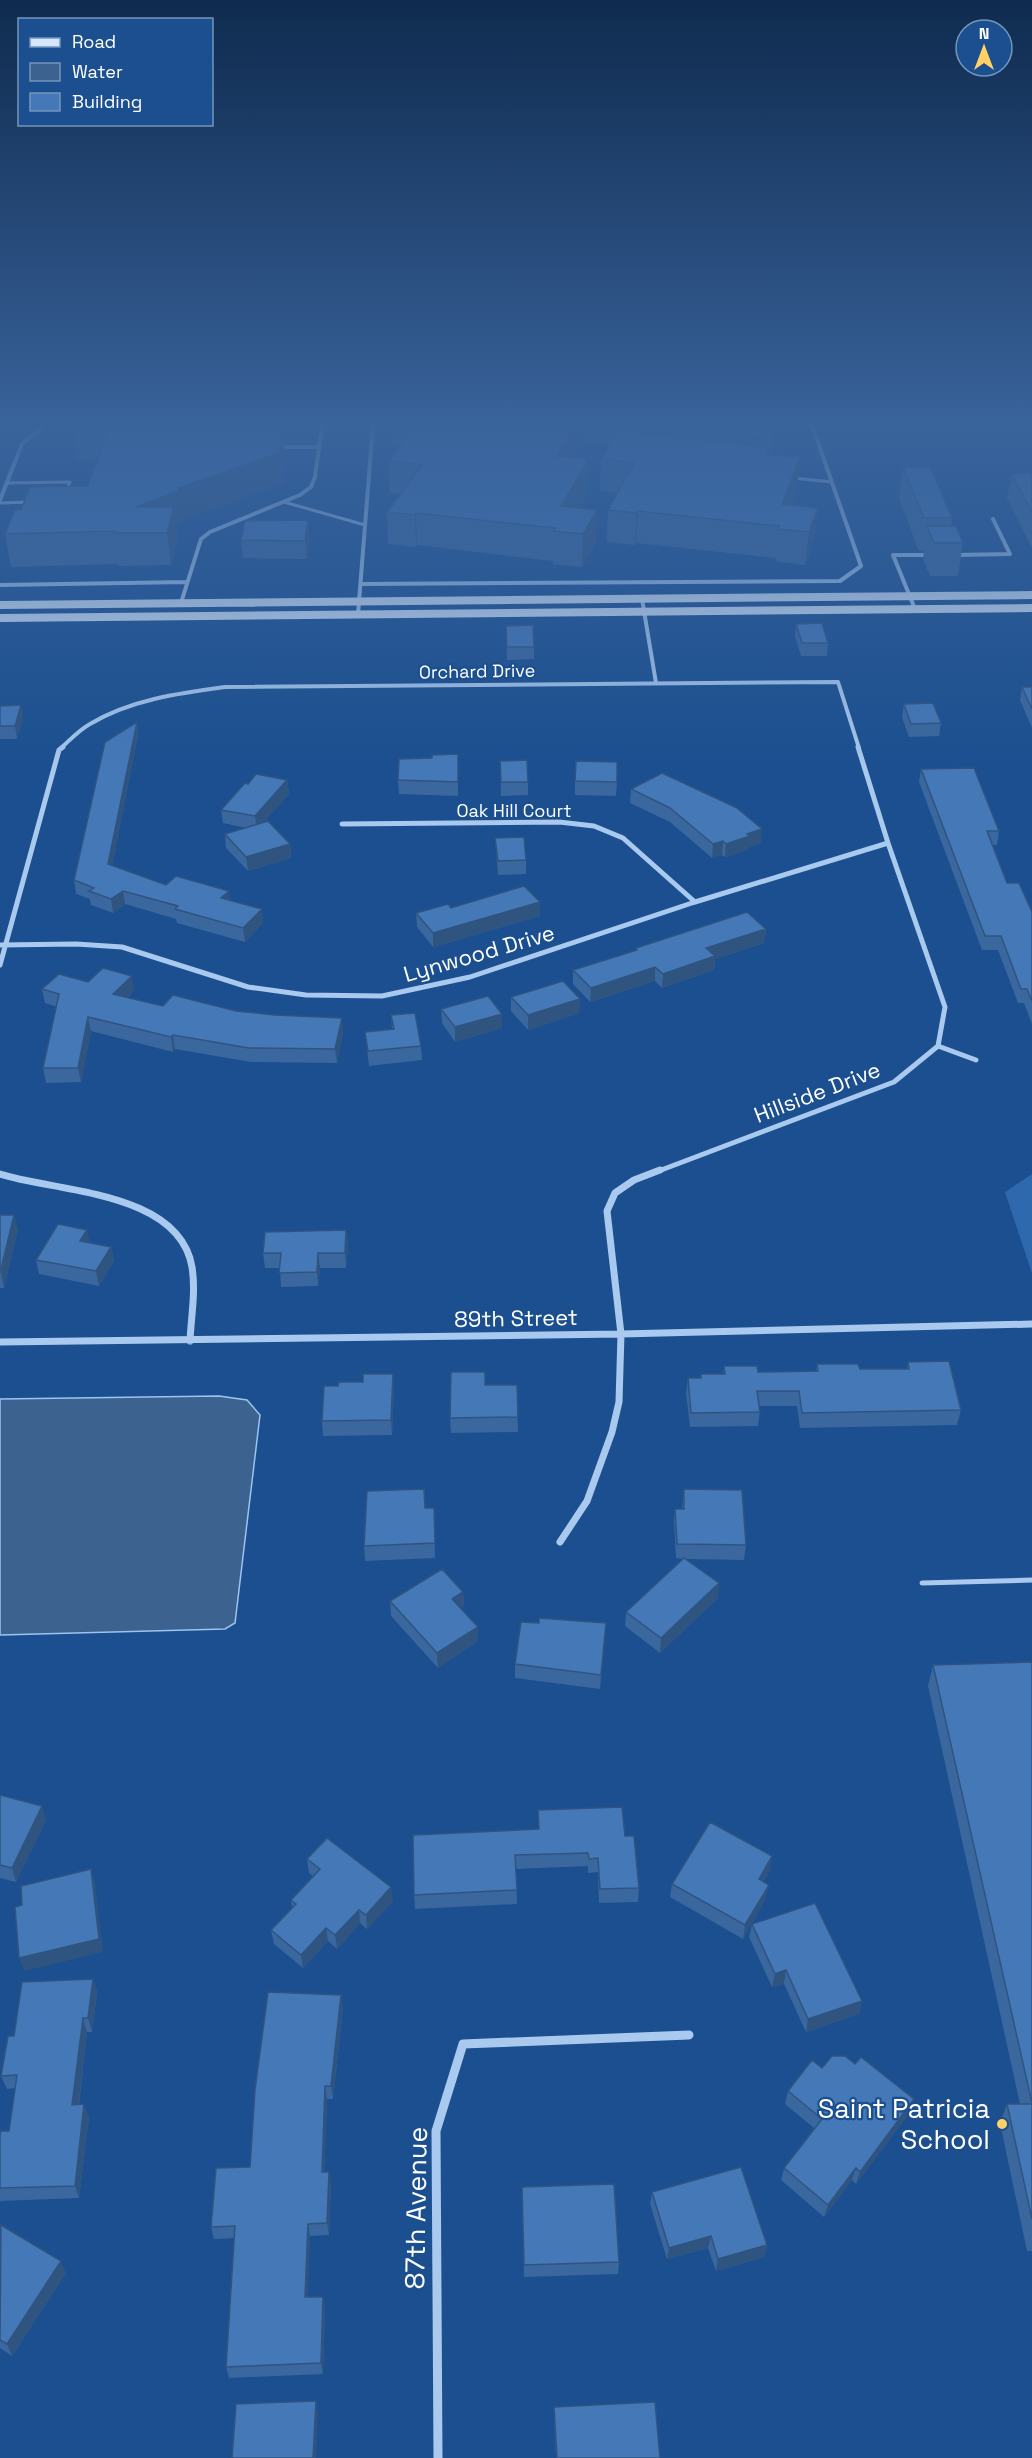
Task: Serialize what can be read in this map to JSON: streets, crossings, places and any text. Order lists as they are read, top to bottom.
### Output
{
  "streets": {
    "street": [
      "Orchard Drive",
      "Oak Hill Court",
      "Lynwood Drive",
      "Hillside Drive",
      "89th Street",
      "87th Avenue"
    ]
  },
  "crossings": [
    ["Orchard Drive", "Lynwood Drive"],
    ["Oak Hill Court", "Lynwood Drive"],
    ["Hillside Drive", "89th Street"]
  ],
  "places": ["Saint Patricia School"],
  "legend": ["Road", "Water", "Building"],
  "north": "top"
}
